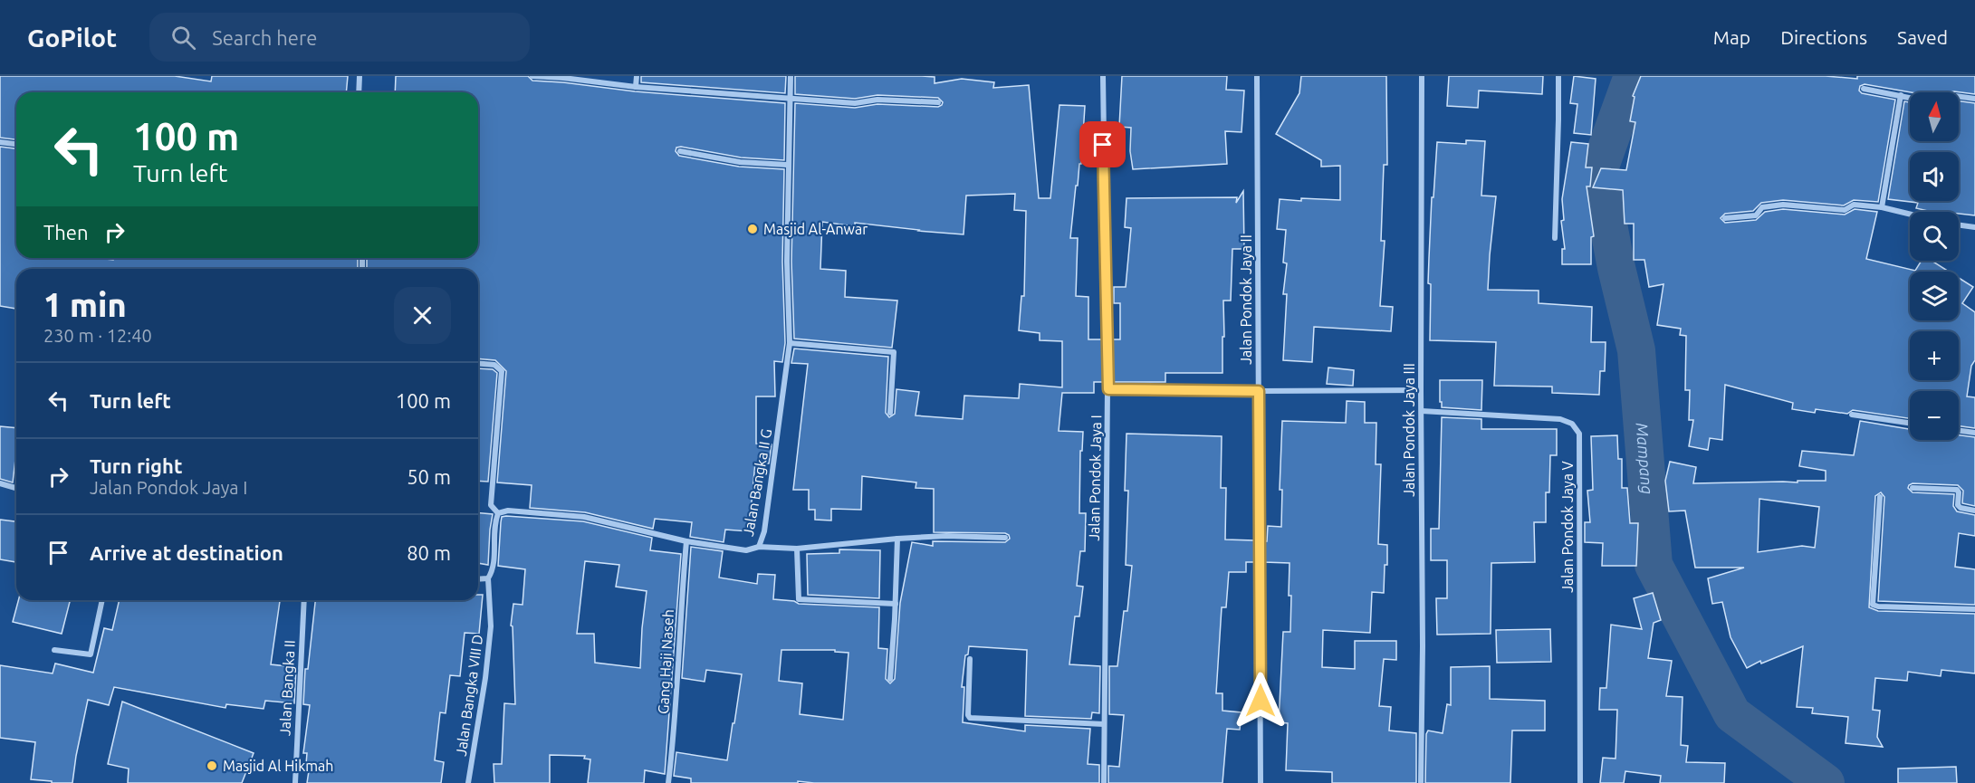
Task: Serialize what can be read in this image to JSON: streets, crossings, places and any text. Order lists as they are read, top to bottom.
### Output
{
  "streets": {
    "street": [
      "Jalan Pondok Jaya II",
      "Jalan Pondok Jaya III",
      "Jalan Pondok Jaya I",
      "Jalan Bangka II G",
      "Jalan Pondok Jaya V",
      "Gang Haji Naseh",
      "Jalan Bangka II",
      "Jalan Bangka VIII D"
    ]
  },
  "crossings": [
    ["Jalan Pondok Jaya III", "Jalan Pondok Jaya V"],
    ["Jalan Bangka II G", "Gang Haji Naseh"]
  ],
  "water": ["Mampang"],
  "places": ["Masjid Al-Anwar", "Masjid Al Hikmah"],
  "north": "top",
  "page": {
    "header": "GoPilot",
    "search": "Search here",
    "nav": ["Map", "Directions", "Saved"],
    "map_buttons": ["+", "−"],
    "turn": ["100 m", "Turn left"],
    "then": "Then",
    "heading": ["1 min", "230 m · 12:40"],
    "list": [
      {
        "name": "Turn left",
        "value": "100 m"
      },
      {
        "name": "Turn right",
        "note": "Jalan Pondok Jaya I",
        "value": "50 m"
      },
      {
        "name": "Arrive at destination",
        "value": "80 m"
      }
    ]
  }
}
